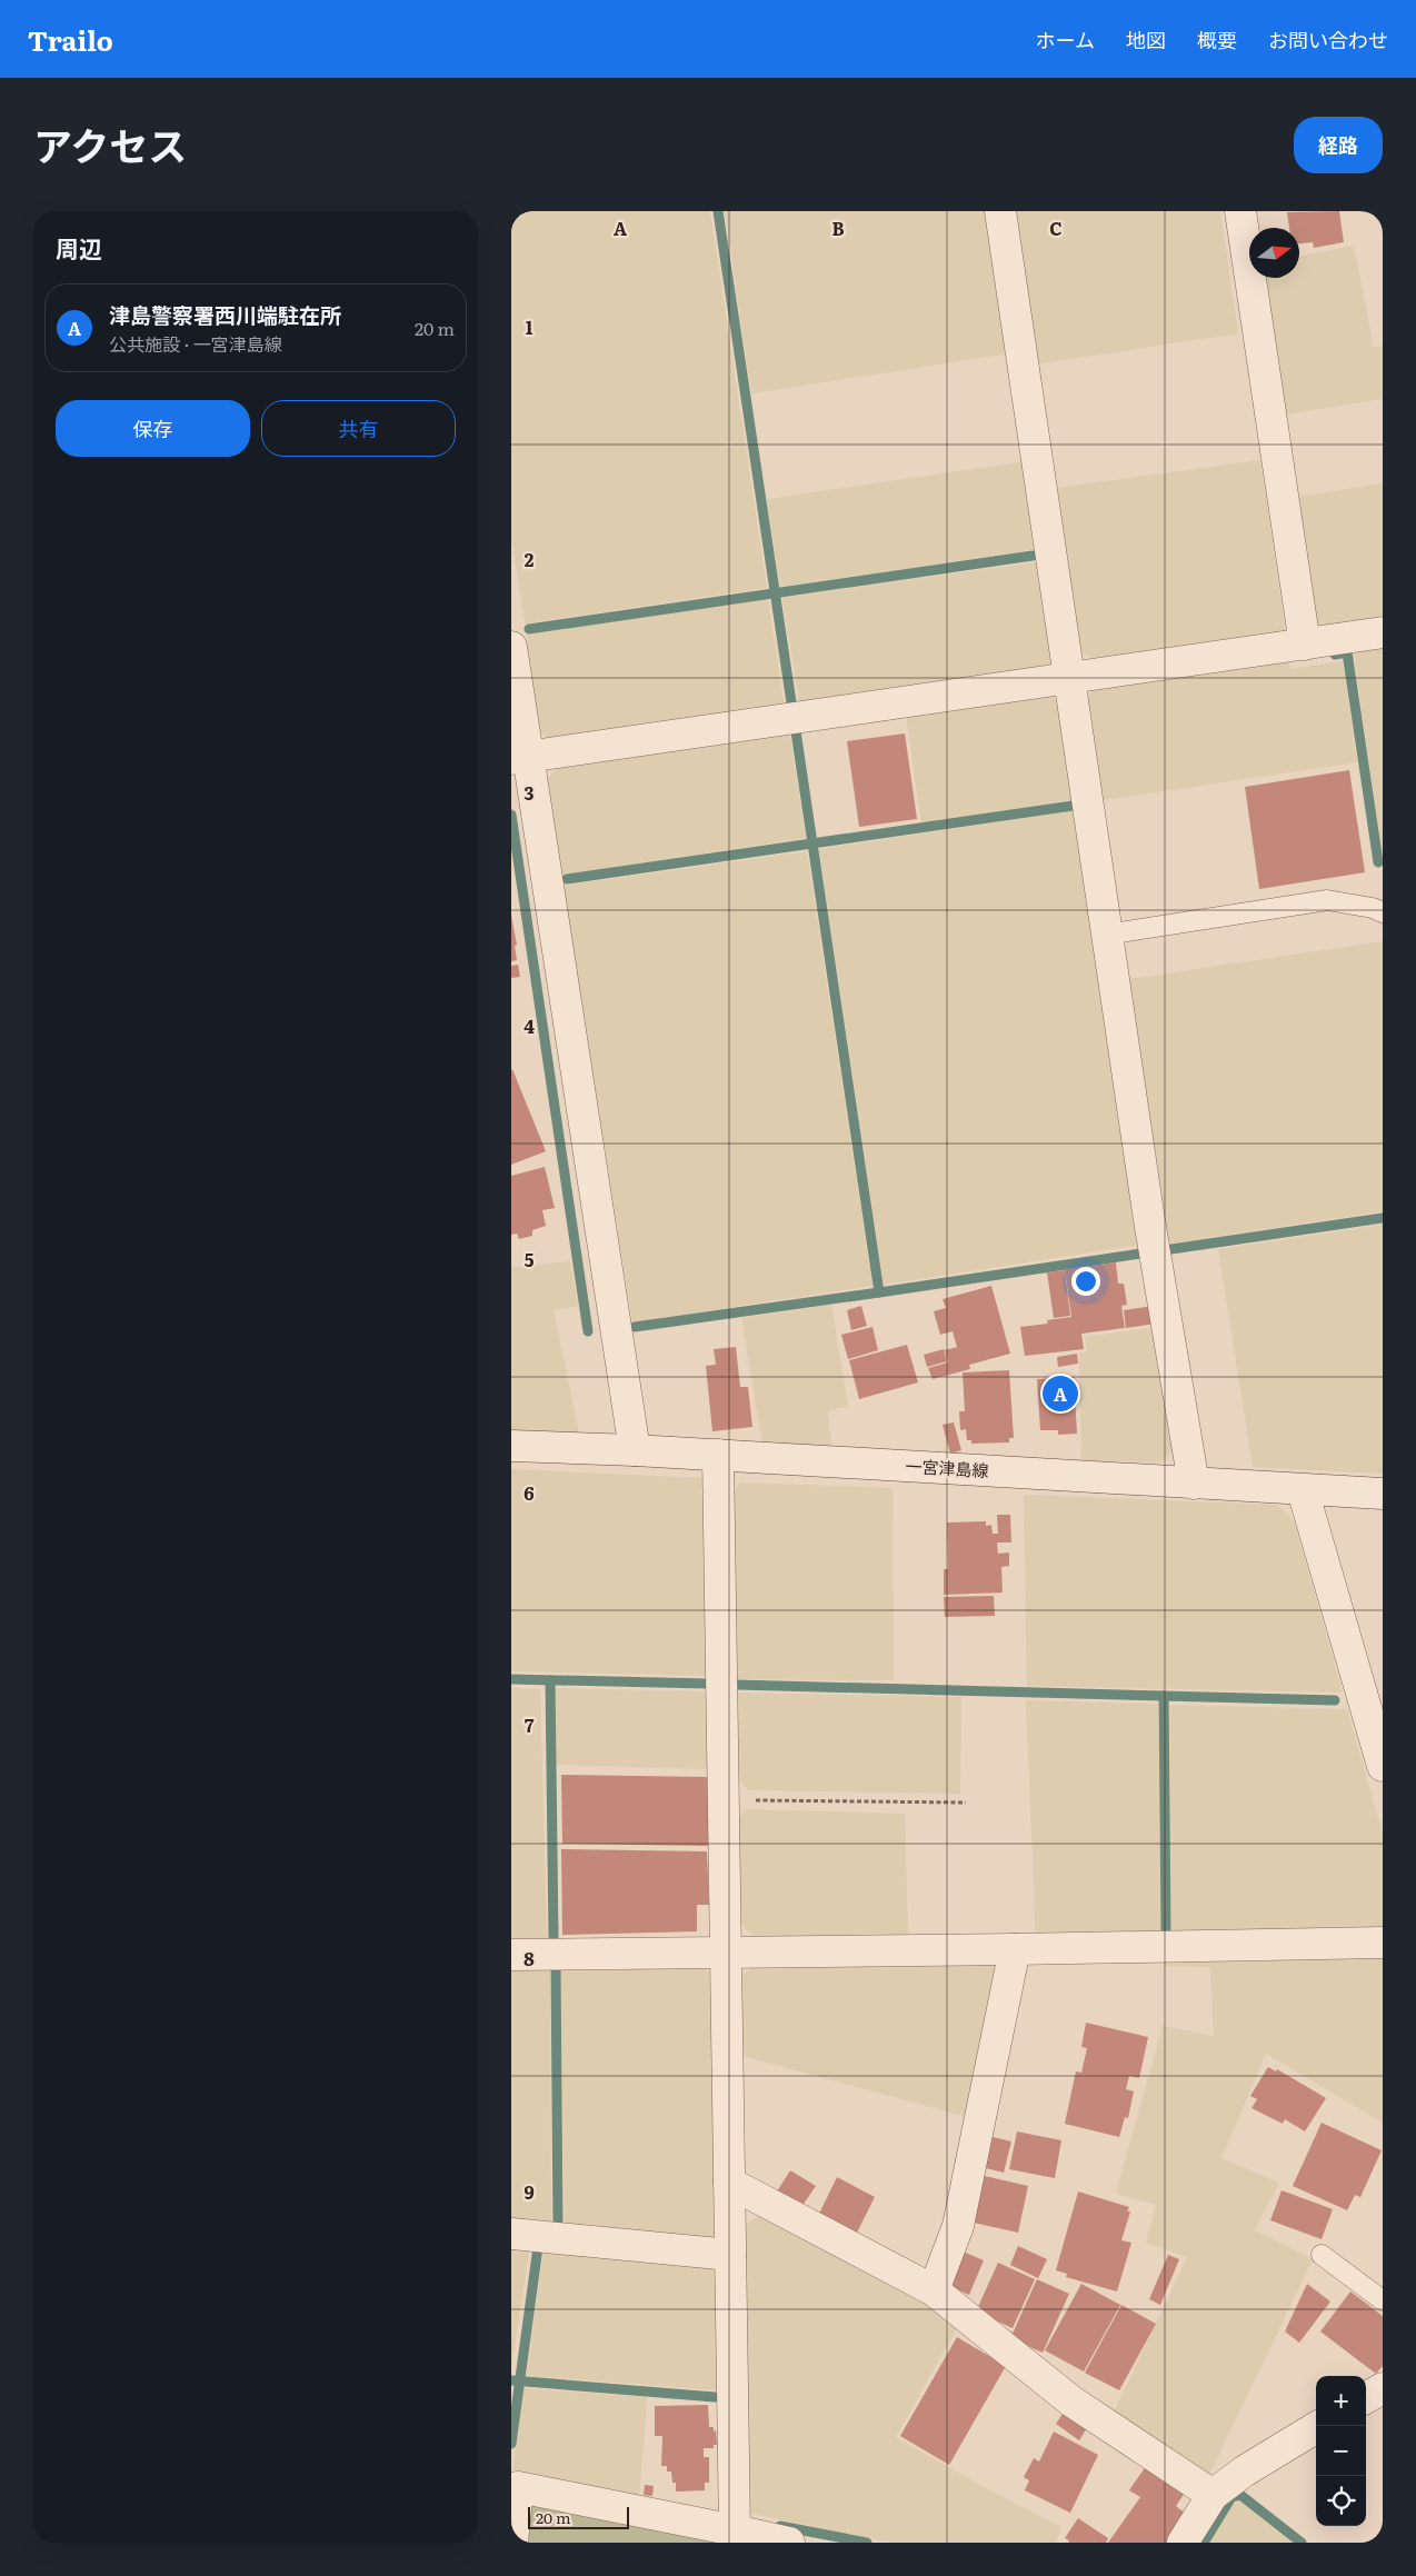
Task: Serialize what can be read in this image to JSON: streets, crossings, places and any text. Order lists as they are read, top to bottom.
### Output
{
  "streets": {
    "street": ["一宮津島線"]
  },
  "scale_bar": "20 m",
  "north": "right",
  "page": {
    "header": "Trailo",
    "nav": [
      "ホーム",
      "地図",
      "概要",
      "お問い合わせ"
    ],
    "title": "アクセス",
    "buttons": [
      "経路",
      ["保存", "共有"]
    ],
    "heading": "周辺",
    "list": [
      {
        "mark": "A",
        "name": "津島警察署西川端駐在所",
        "note": "公共施設 · 一宮津島線",
        "value": "20 m"
      }
    ],
    "pins": "A",
    "map_buttons": ["+", "−"],
    "scale": "20 m"
  },
  "grid": {
    "columns": ["A", "B", "C"],
    "rows": [
      "1",
      "2",
      "3",
      "4",
      "5",
      "6",
      "7",
      "8",
      "9"
    ]
  }
}
